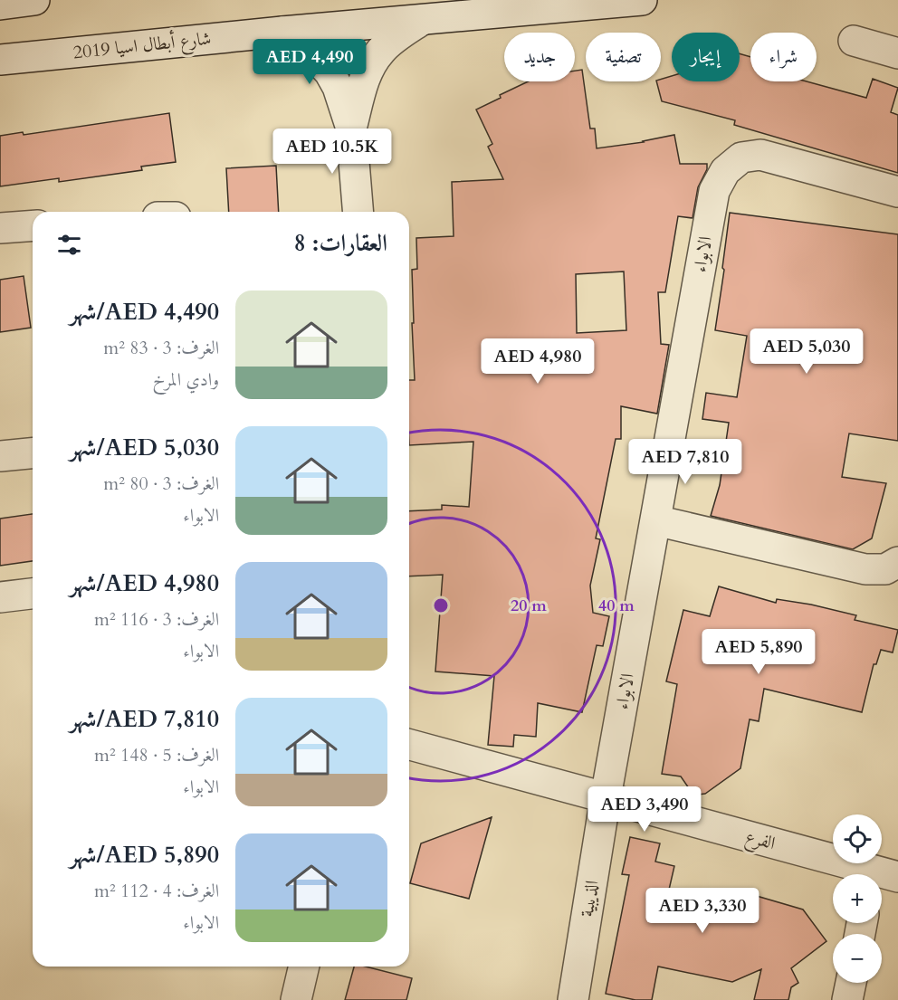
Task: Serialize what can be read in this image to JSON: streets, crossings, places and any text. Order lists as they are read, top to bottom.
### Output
{
  "streets": {
    "street": [
      "شارع أبطال اسيا 2019",
      "الابواء",
      "الفرع",
      "الذيبية"
    ]
  },
  "crossings": [
    ["الابواء", "الفرع"],
    ["الابواء", "الذيبية"],
    ["الفرع", "الذيبية"]
  ],
  "page": {
    "chip": [
      "شراء",
      "إيجار",
      "تصفية",
      "جديد"
    ],
    "price": [
      "AED 4,490",
      "AED 10.5K",
      "AED 5,030",
      "AED 4,980",
      "AED 7,810",
      "AED 5,890",
      "AED 3,490",
      "AED 3,330"
    ],
    "heading": "العقارات: 8",
    "list": [
      {
        "name": "AED 4,490/شهر",
        "note": "الغرف: 3 · 83 m² · وادي المرخ"
      },
      {
        "name": "AED 5,030/شهر",
        "note": "الغرف: 3 · 80 m² · الابواء"
      },
      {
        "name": "AED 4,980/شهر",
        "note": "الغرف: 3 · 116 m² · الابواء"
      },
      {
        "name": "AED 7,810/شهر",
        "note": "الغرف: 5 · 148 m² · الابواء"
      },
      {
        "name": "AED 5,890/شهر",
        "note": "الغرف: 4 · 112 m² · الابواء"
      }
    ],
    "map_buttons": ["+", "−"]
  },
  "rings": ["20 m", "40 m"]
}
